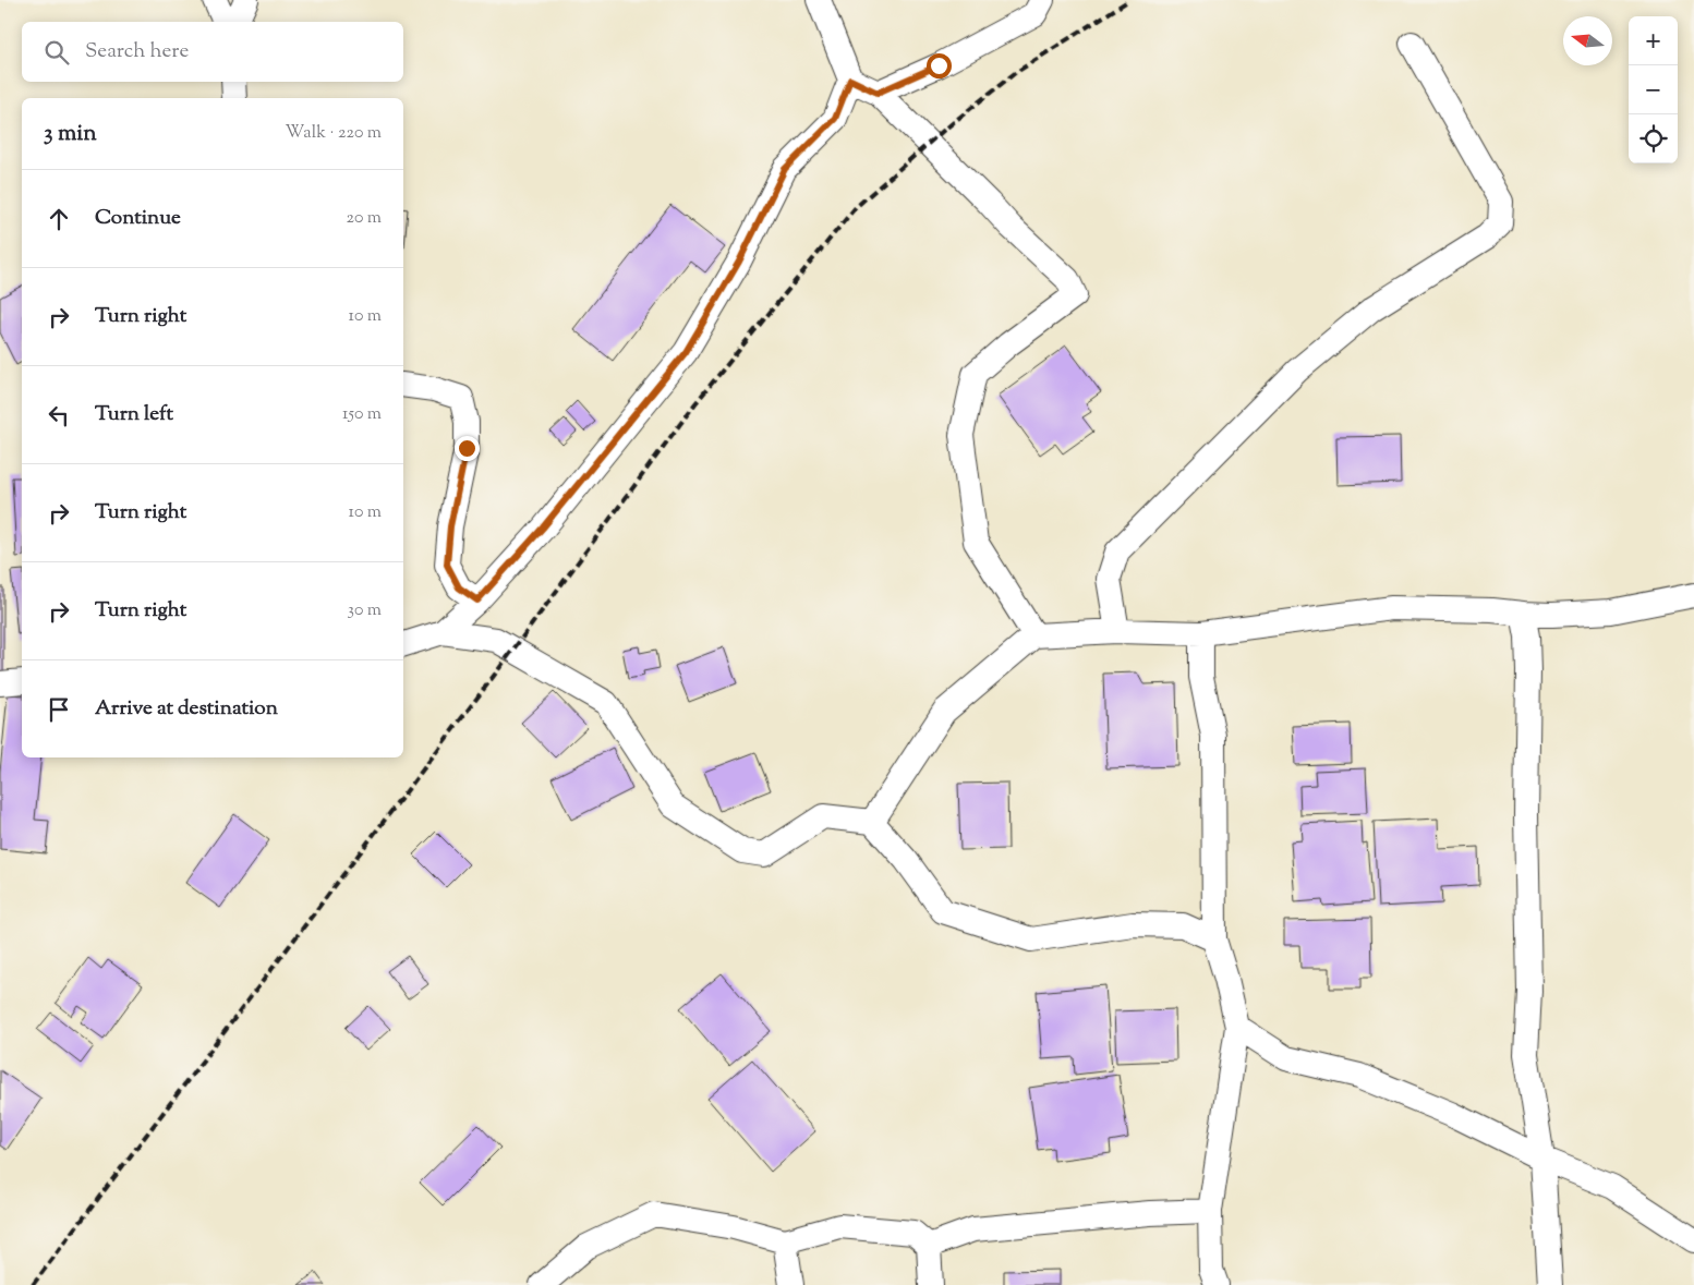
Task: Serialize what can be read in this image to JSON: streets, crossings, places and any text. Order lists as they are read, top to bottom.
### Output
{
  "north": "left",
  "page": {
    "map_buttons": ["+", "−"],
    "search": "Search here",
    "heading": ["3 min", "Walk · 220 m"],
    "list": [
      ["Continue", "20 m"],
      ["Turn right", "10 m"],
      ["Turn left", "150 m"],
      ["Turn right", "10 m"],
      ["Turn right", "30 m"],
      "Arrive at destination"
    ]
  }
}
